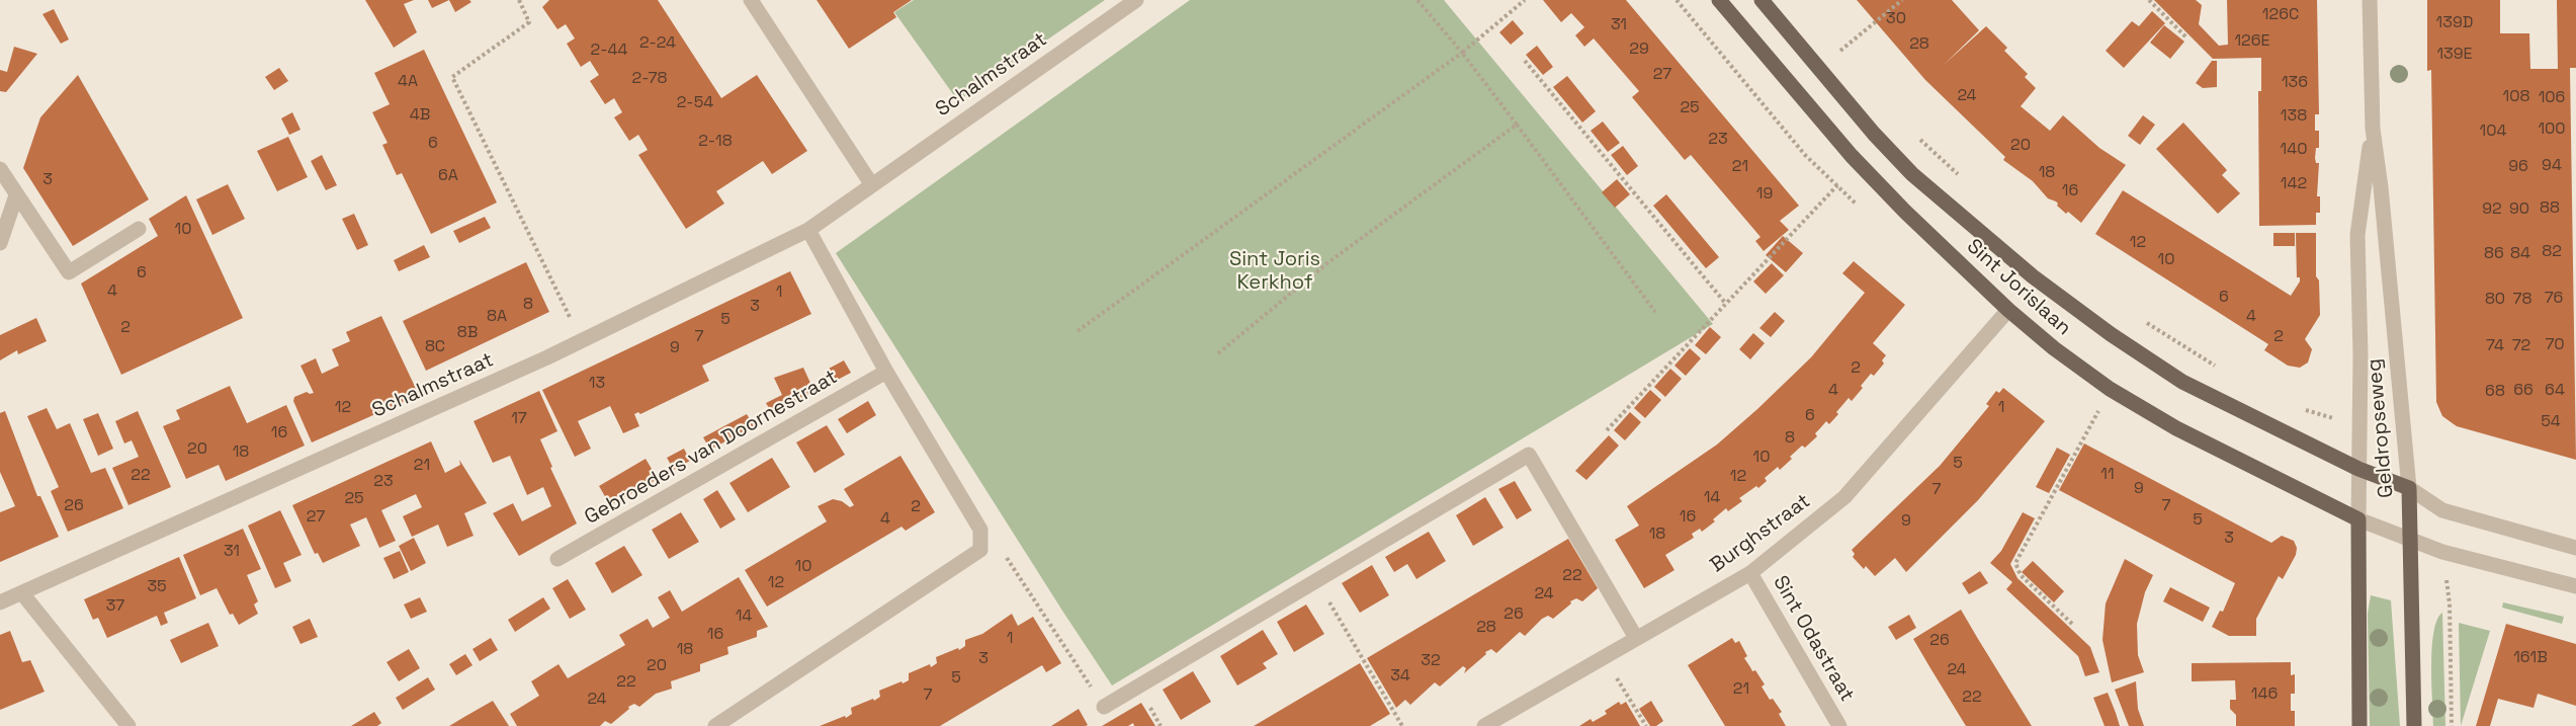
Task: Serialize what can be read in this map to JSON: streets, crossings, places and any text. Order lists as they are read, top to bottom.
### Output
{
  "streets": {
    "main road": ["Sint Jorislaan", "Geldropseweg"],
    "street": [
      "Schalmstraat",
      "Gebroeders van Doornestraat",
      "Burghstraat",
      "Sint Odastraat"
    ]
  },
  "crossings": [
    ["Sint Jorislaan", "Geldropseweg"],
    ["Sint Jorislaan", "Burghstraat"],
    ["Burghstraat", "Sint Odastraat"]
  ],
  "parks": ["Sint Joris Kerkhof"],
  "house_numbers": [
    "126C",
    "30",
    "139D",
    "31",
    "126E",
    "2-24",
    "28",
    "29",
    "2-44",
    "139E",
    "27",
    "2-78",
    "4A",
    "136",
    "24",
    "108",
    "106",
    "2-54",
    "25",
    "4B",
    "138",
    "100",
    "104",
    "23",
    "2-18",
    "6",
    "20",
    "140",
    "94",
    "21",
    "96",
    "18",
    "6A",
    "3",
    "142",
    "16",
    "19",
    "88",
    "92",
    "90",
    "10",
    "12",
    "82",
    "86",
    "84",
    "10",
    "6",
    "4",
    "1",
    "6",
    "76",
    "80",
    "78",
    "8",
    "3",
    "8A",
    "4",
    "5",
    "2",
    "8B",
    "7",
    "2",
    "70",
    "74",
    "72",
    "8C",
    "9",
    "2",
    "13",
    "4",
    "66",
    "64",
    "68",
    "12",
    "1",
    "6",
    "17",
    "54",
    "16",
    "8",
    "20",
    "18",
    "10",
    "5",
    "21",
    "11",
    "22",
    "12",
    "23",
    "9",
    "7",
    "14",
    "25",
    "26",
    "7",
    "2",
    "27",
    "16",
    "4",
    "5",
    "9",
    "18",
    "3",
    "31",
    "10",
    "22",
    "12",
    "35",
    "24",
    "37",
    "26",
    "14",
    "28",
    "16",
    "1",
    "26",
    "18",
    "161B",
    "3",
    "32",
    "20",
    "24",
    "34",
    "5",
    "22",
    "21",
    "146",
    "7",
    "22",
    "24"
  ]
}
